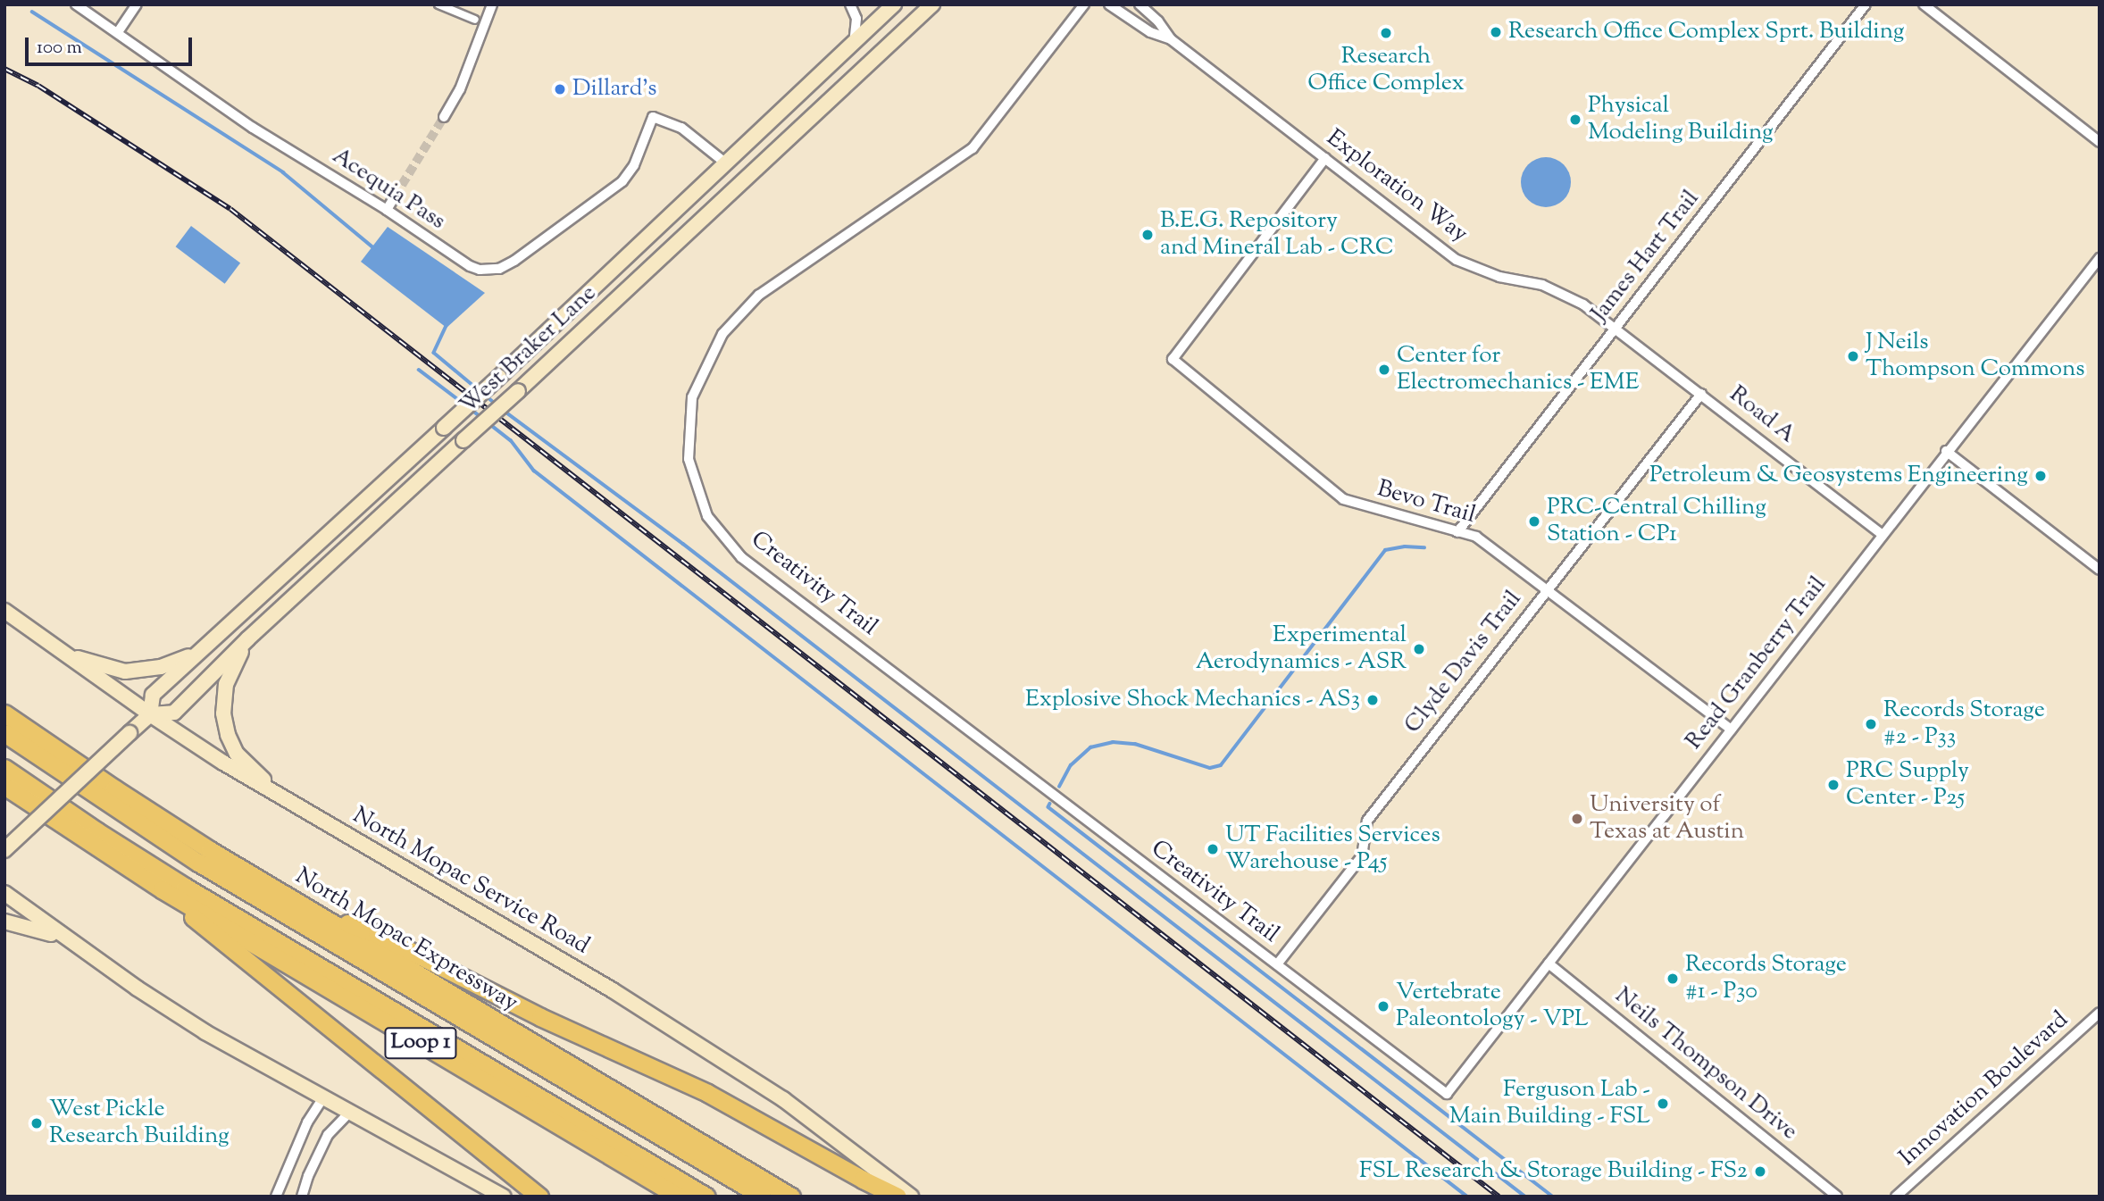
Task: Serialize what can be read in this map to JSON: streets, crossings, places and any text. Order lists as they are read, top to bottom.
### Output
{
  "streets": {
    "highway": ["North Mopac Expressway", "Loop 1"],
    "main road": ["West Braker Lane", "North Mopac Service Road"],
    "street": [
      "Exploration Way",
      "Acequia Pass",
      "James Hart Trail",
      "Road A",
      "Bevo Trail",
      "Creativity Trail",
      "Clyde Davis Trail",
      "Read Granberry Trail",
      "Neils Thompson Drive",
      "Innovation Boulevard"
    ]
  },
  "crossings": [
    ["Exploration Way", "James Hart Trail"],
    ["Exploration Way", "Road A"],
    ["Exploration Way", "Bevo Trail"],
    ["Acequia Pass", "West Braker Lane"],
    ["James Hart Trail", "Road A"],
    ["James Hart Trail", "Bevo Trail"],
    ["West Braker Lane", "North Mopac Service Road"],
    ["Road A", "Clyde Davis Trail"],
    ["Road A", "Read Granberry Trail"],
    ["Bevo Trail", "Clyde Davis Trail"],
    ["Bevo Trail", "Read Granberry Trail"],
    ["Creativity Trail", "Clyde Davis Trail"],
    ["Creativity Trail", "Read Granberry Trail"],
    ["Read Granberry Trail", "Neils Thompson Drive"]
  ],
  "places": [
    "Research Office Complex Sprt. Building",
    "Research Office Complex",
    "Dillard's",
    "Physical Modeling Building",
    "B.E.G. Repository and Mineral Lab - CRC",
    "J Neils Thompson Commons",
    "Center for Electromechanics - EME",
    "Petroleum & Geosystems Engineering",
    "PRC-Central Chilling Station - CP1",
    "Experimental Aerodynamics - ASR",
    "Explosive Shock Mechanics - AS3",
    "Records Storage #2 - P33",
    "PRC Supply Center - P25",
    "University of Texas at Austin",
    "UT Facilities Services Warehouse - P45",
    "Records Storage #1 - P30",
    "Vertebrate Paleontology - VPL",
    "Ferguson Lab - Main Building - FSL",
    "West Pickle Research Building",
    "FSL Research & Storage Building - FS2"
  ],
  "scale_bar": "100 m"
}
